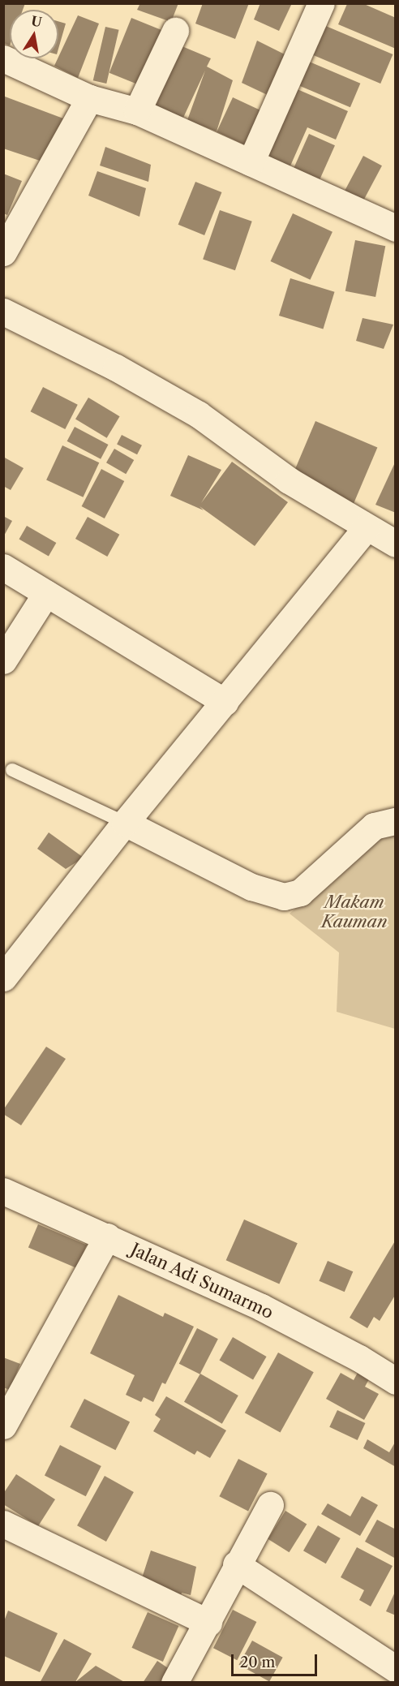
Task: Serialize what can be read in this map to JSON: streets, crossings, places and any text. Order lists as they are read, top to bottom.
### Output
{
  "streets": {
    "street": ["Jalan Adi Sumarmo"]
  },
  "parks": ["Makam Kauman"],
  "scale_bar": "20 m",
  "north": "top"
}
